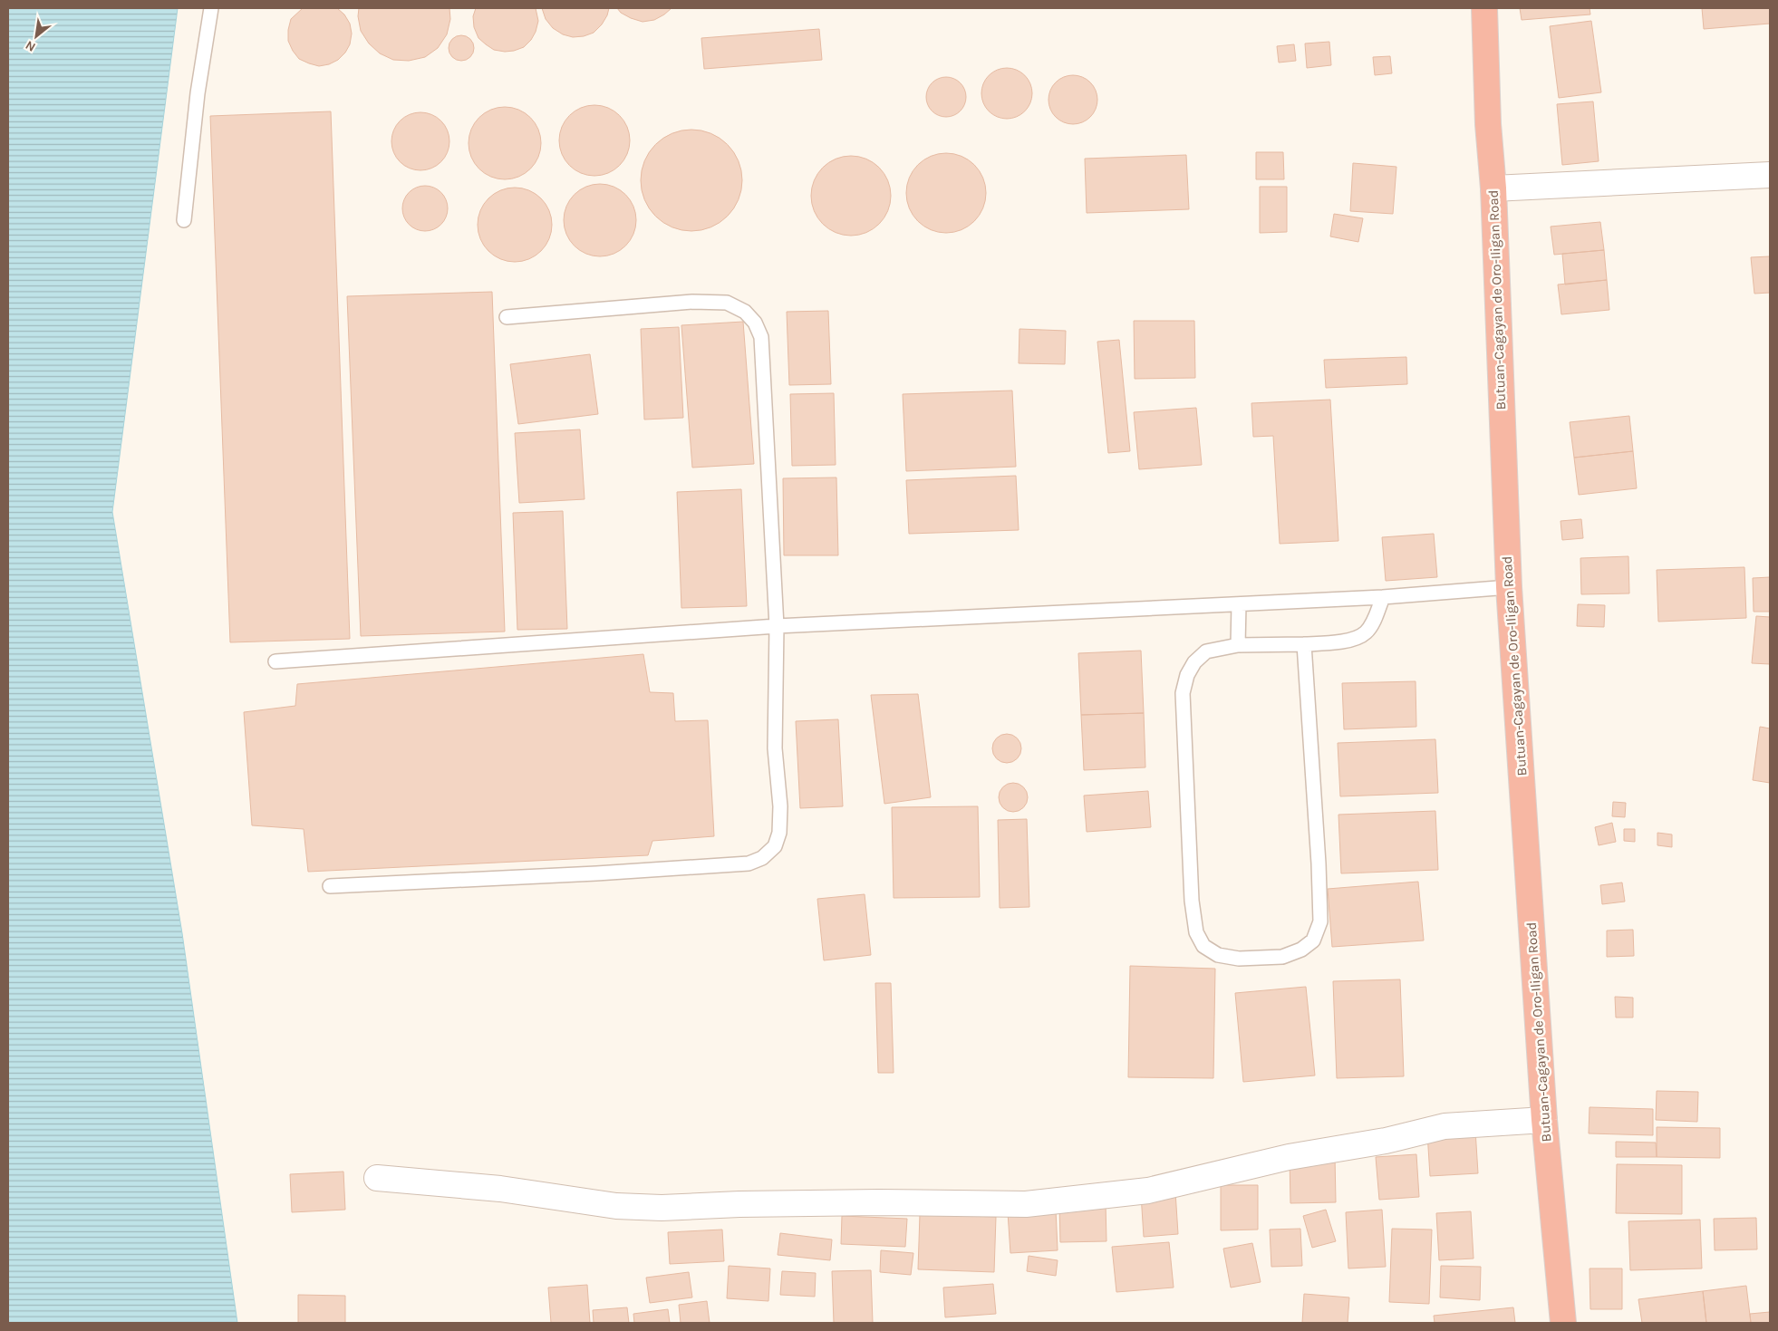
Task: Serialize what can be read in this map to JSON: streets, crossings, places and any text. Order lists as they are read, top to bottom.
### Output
{
  "streets": {
    "highway": ["Butuan-Cagayan de Oro-Iligan Road"]
  },
  "north": "bottom left"
}
